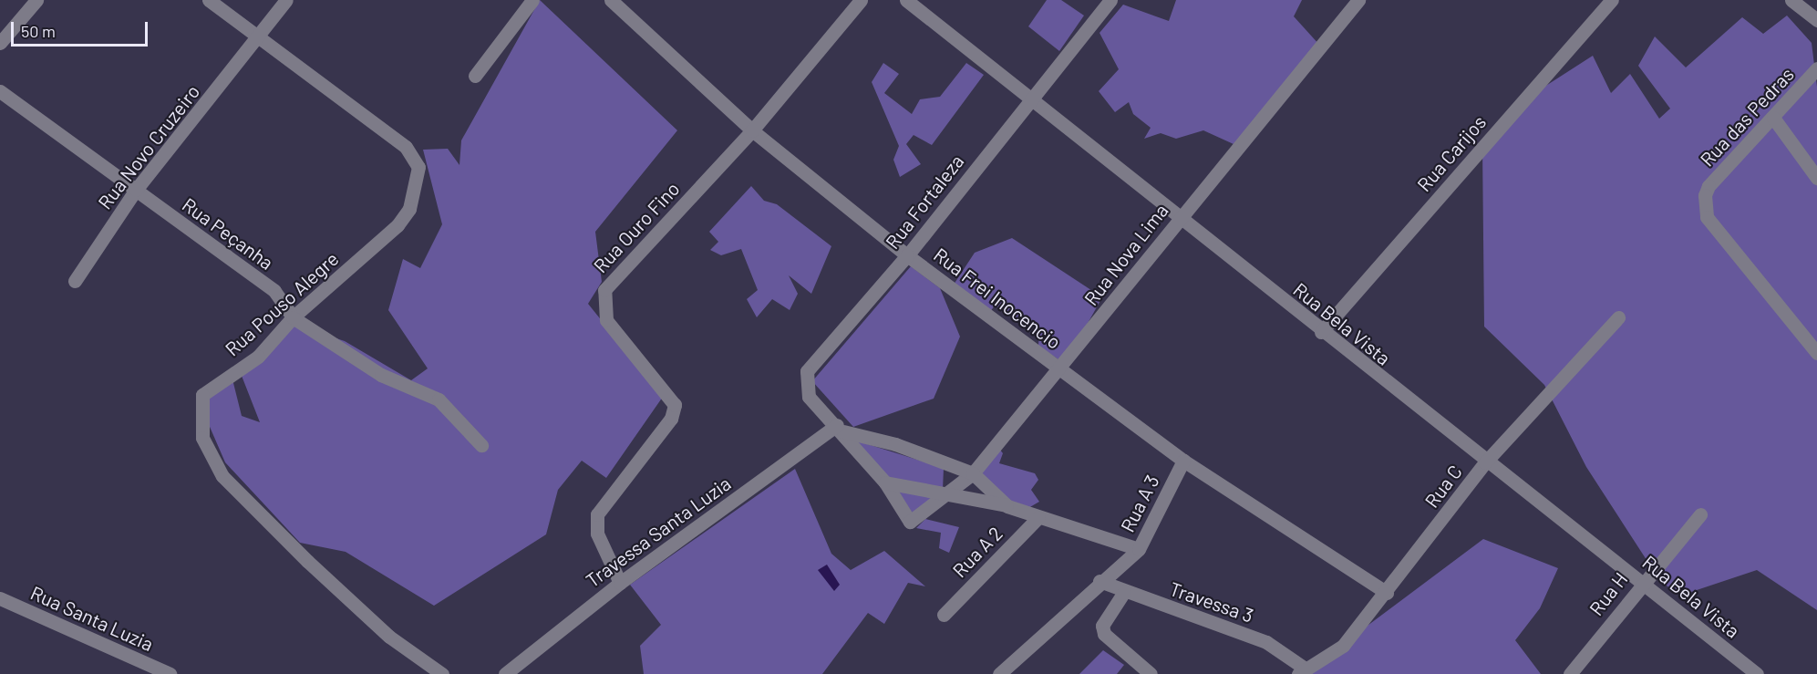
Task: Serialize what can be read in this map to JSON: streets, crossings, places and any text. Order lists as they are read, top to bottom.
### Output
{
  "streets": {
    "street": [
      "Rua das Pedras",
      "Rua Novo Cruzeiro",
      "Rua Carijos",
      "Rua Fortaleza",
      "Rua Ouro Fino",
      "Rua Peçanha",
      "Rua Nova Lima",
      "Rua Frei Inocencio",
      "Rua Pouso Alegre",
      "Rua Bela Vista",
      "Rua C",
      "Rua A 3",
      "Travessa Santa Luzia",
      "Rua A 2",
      "Rua H",
      "Travessa 3",
      "Rua Santa Luzia"
    ]
  },
  "crossings": [
    ["Rua Novo Cruzeiro", "Rua Peçanha"],
    ["Rua Novo Cruzeiro", "Rua Pouso Alegre"],
    ["Rua Carijos", "Rua Bela Vista"],
    ["Rua Fortaleza", "Rua Nova Lima"],
    ["Rua Fortaleza", "Rua Frei Inocencio"],
    ["Rua Fortaleza", "Rua Bela Vista"],
    ["Rua Fortaleza", "Travessa Santa Luzia"],
    ["Rua Ouro Fino", "Rua Frei Inocencio"],
    ["Rua Ouro Fino", "Travessa Santa Luzia"],
    ["Rua Peçanha", "Rua Pouso Alegre"],
    ["Rua Nova Lima", "Rua Frei Inocencio"],
    ["Rua Nova Lima", "Rua Bela Vista"],
    ["Rua Frei Inocencio", "Rua C"],
    ["Rua Frei Inocencio", "Rua A 3"],
    ["Rua Bela Vista", "Rua C"],
    ["Rua Bela Vista", "Rua H"],
    ["Rua C", "Travessa 3"],
    ["Rua A 3", "Travessa 3"]
  ],
  "scale_bar": "50 m"
}
